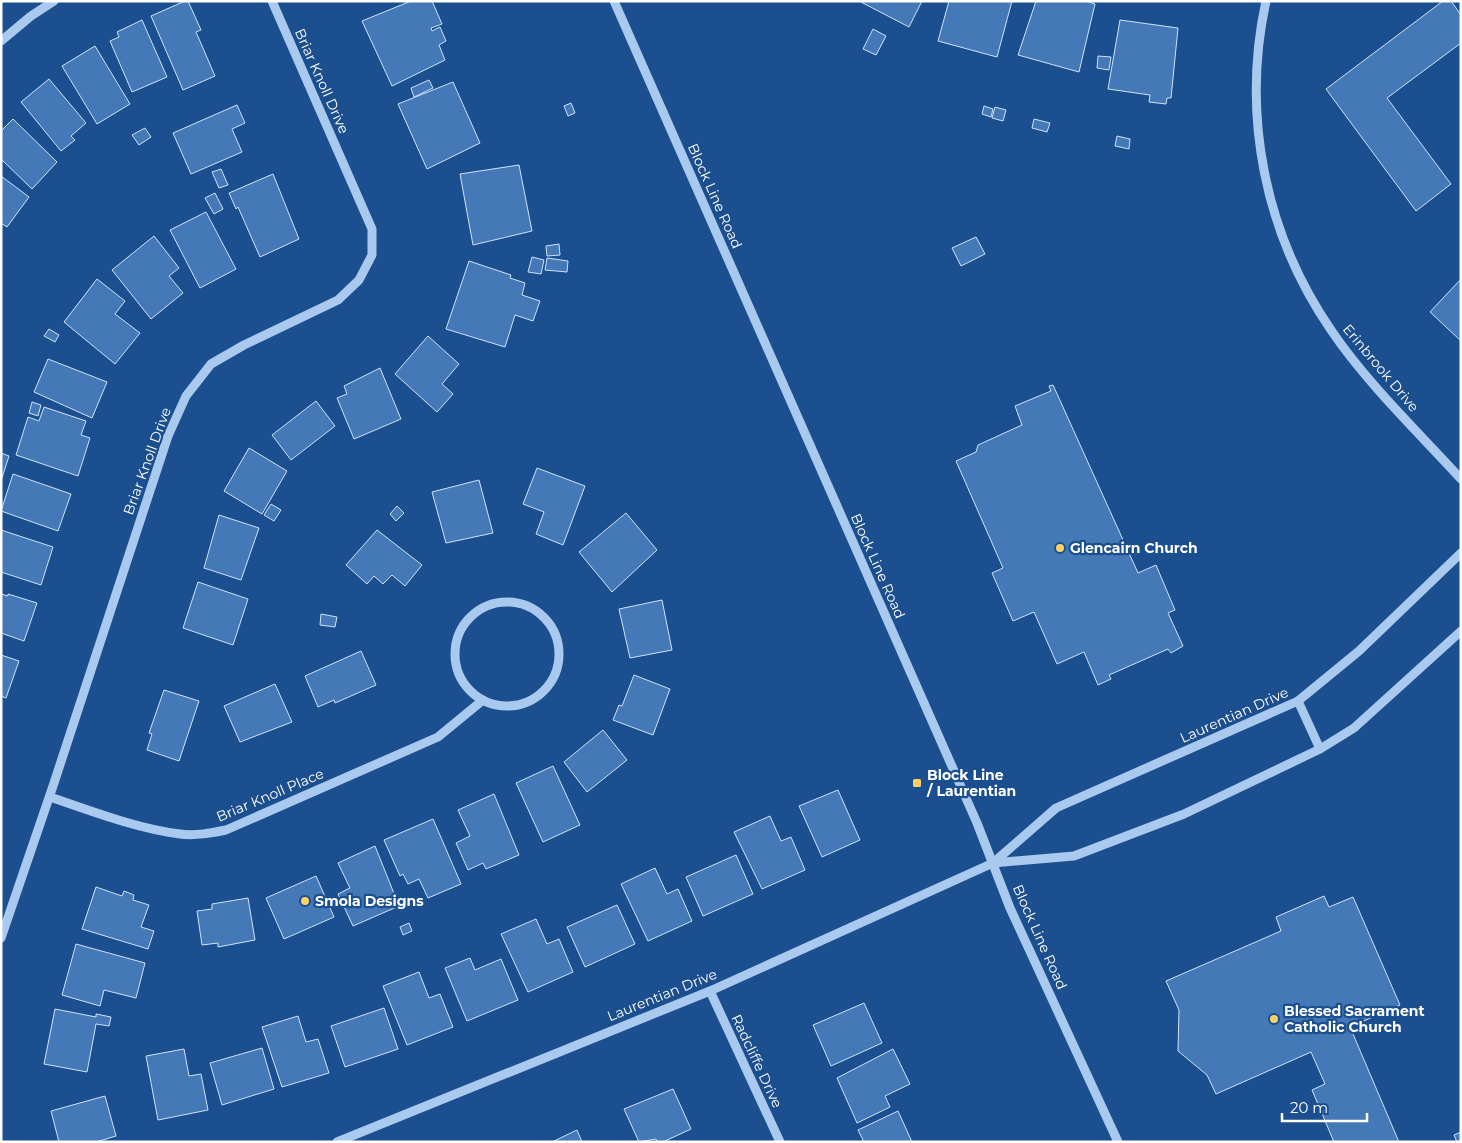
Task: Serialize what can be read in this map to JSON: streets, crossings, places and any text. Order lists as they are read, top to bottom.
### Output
{
  "streets": {
    "street": [
      "Briar Knoll Drive",
      "Block Line Road",
      "Erinbrook Drive",
      "Laurentian Drive",
      "Briar Knoll Place",
      "Radcliffe Drive"
    ]
  },
  "crossings": [
    ["Briar Knoll Drive", "Briar Knoll Place"],
    ["Block Line Road", "Laurentian Drive"],
    ["Laurentian Drive", "Radcliffe Drive"]
  ],
  "places": {
    "other": ["Glencairn Church", "Smola Designs", "Blessed Sacrament Catholic Church"],
    "transit": ["Block Line / Laurentian"]
  },
  "scale_bar": "20 m"
}
